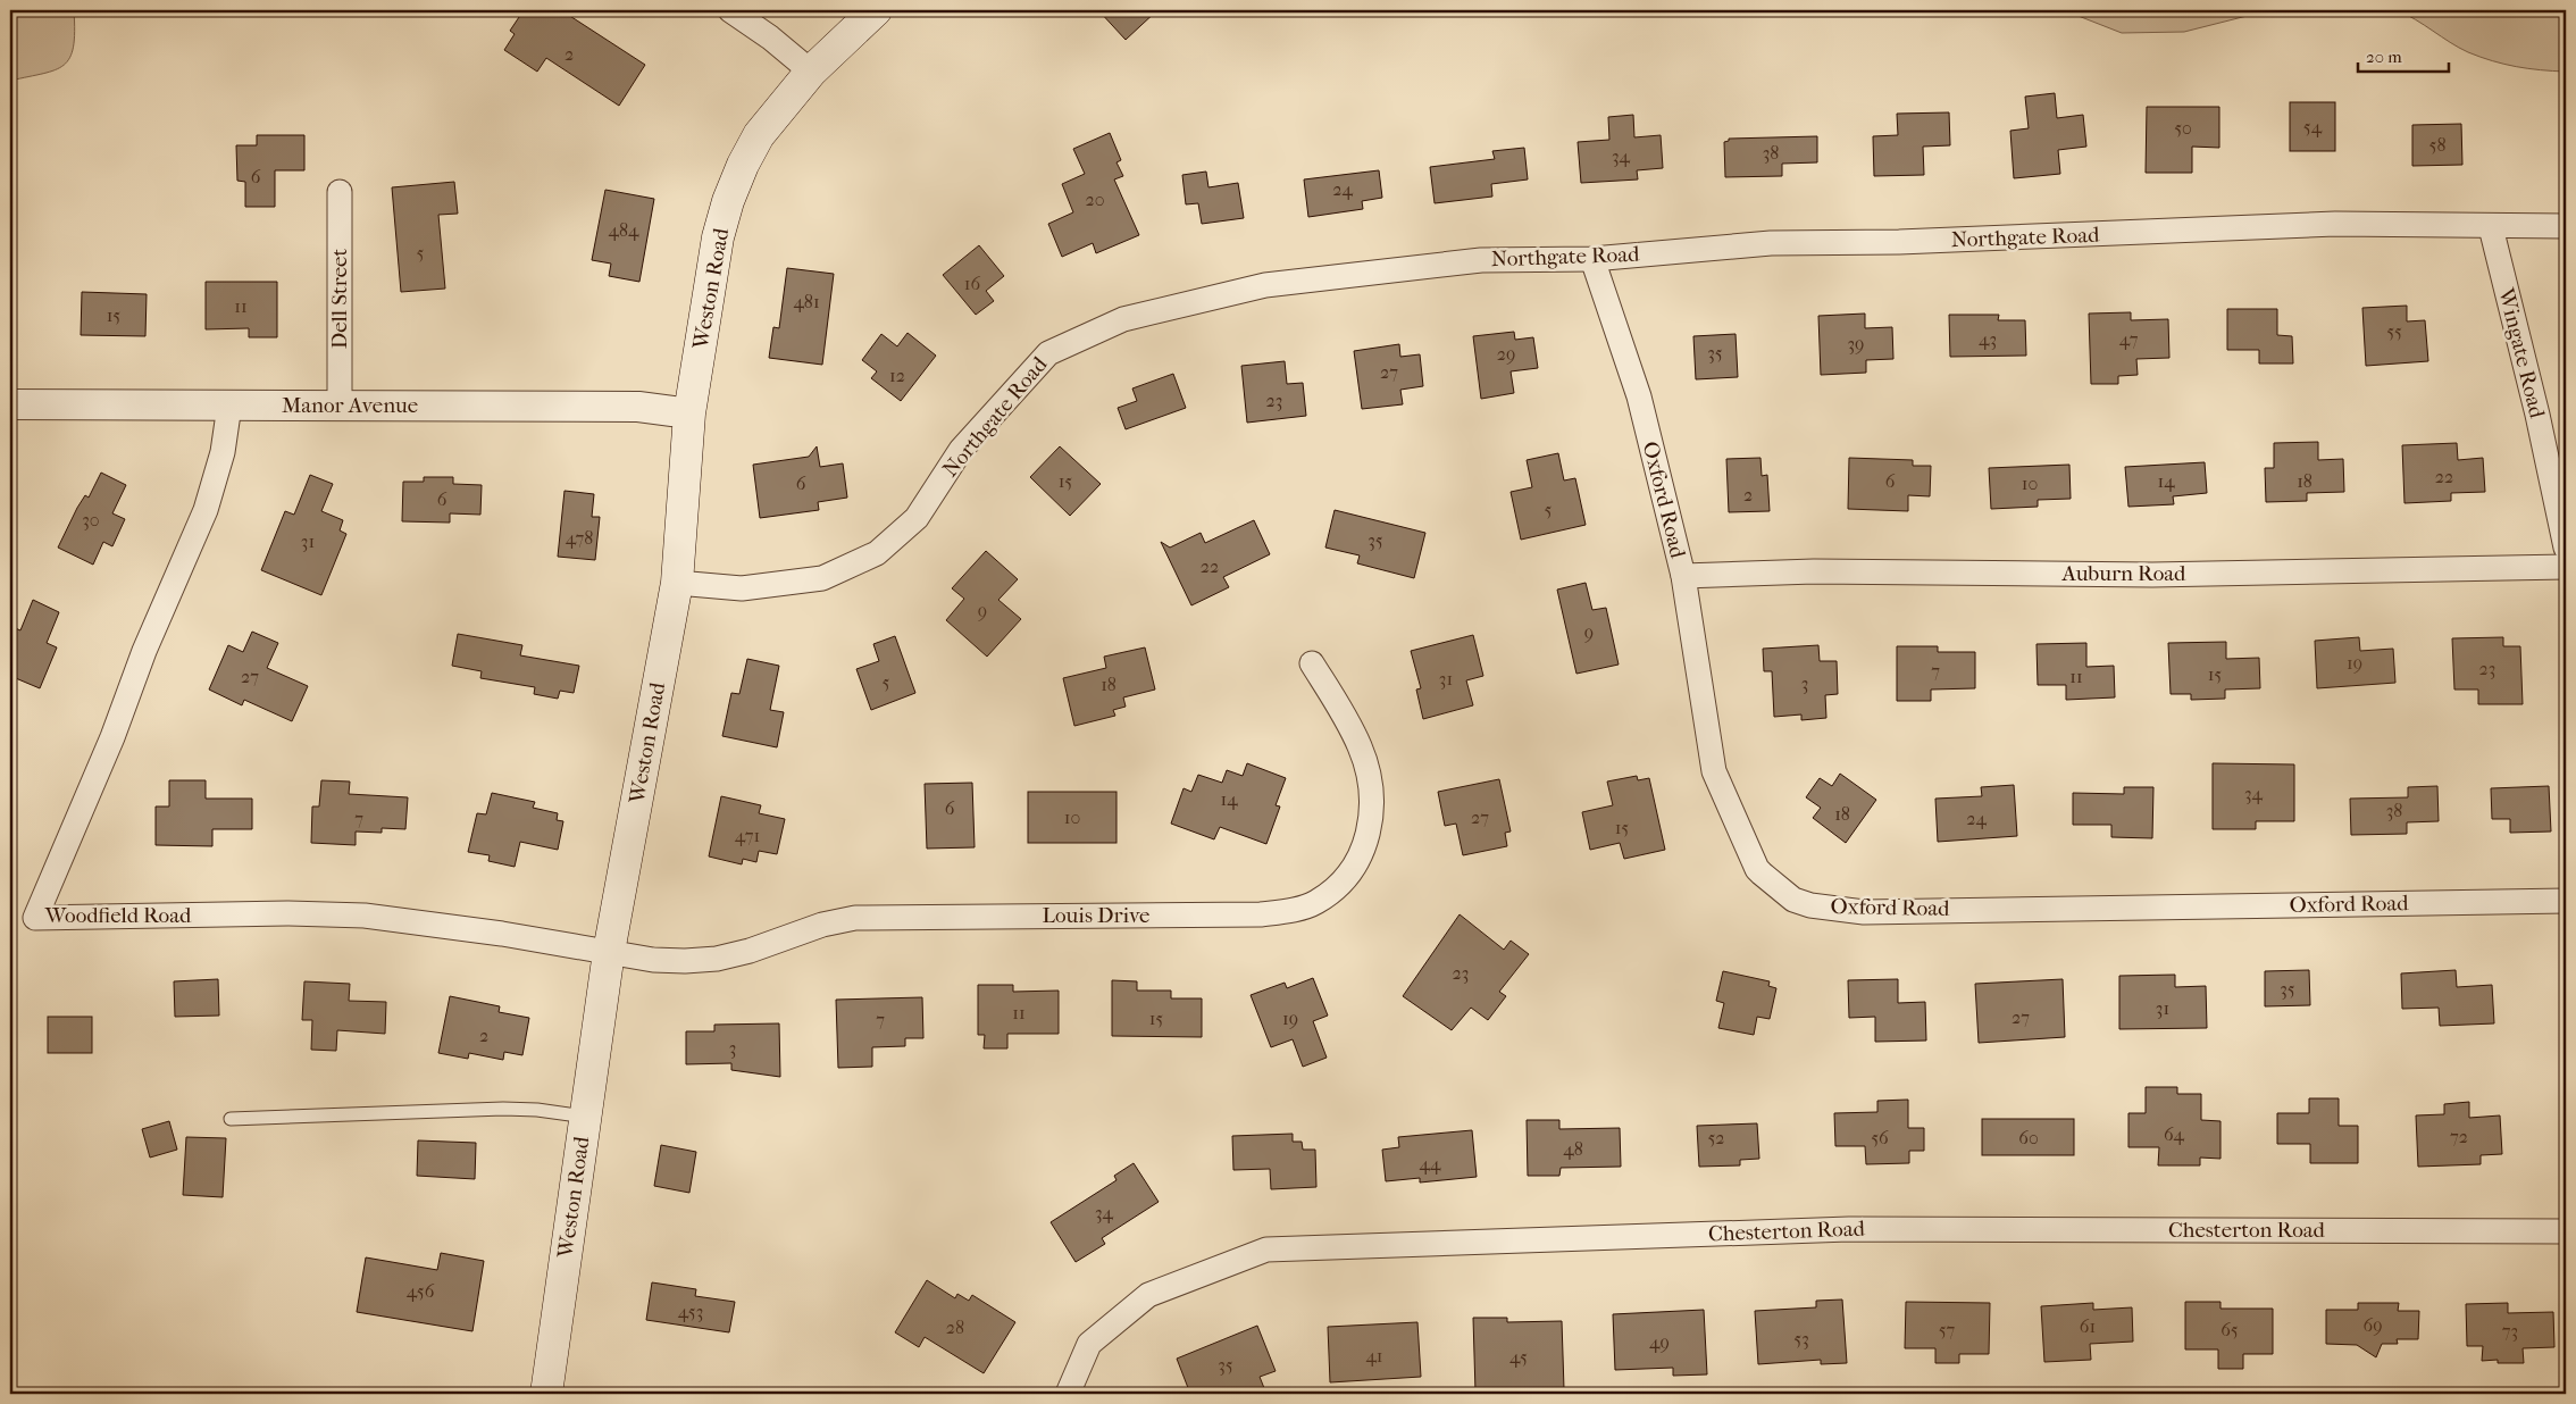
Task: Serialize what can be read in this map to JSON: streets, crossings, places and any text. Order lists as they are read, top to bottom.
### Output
{
  "streets": {
    "main road": ["Weston Road"],
    "street": [
      "Northgate Road",
      "Dell Street",
      "Wingate Road",
      "Manor Avenue",
      "Oxford Road",
      "Auburn Road",
      "Woodfield Road",
      "Louis Drive",
      "Chesterton Road"
    ]
  },
  "crossings": [
    ["Northgate Road", "Weston Road"],
    ["Northgate Road", "Wingate Road"],
    ["Northgate Road", "Oxford Road"],
    ["Weston Road", "Manor Avenue"],
    ["Weston Road", "Woodfield Road"],
    ["Weston Road", "Louis Drive"],
    ["Dell Street", "Manor Avenue"],
    ["Manor Avenue", "Woodfield Road"],
    ["Oxford Road", "Auburn Road"],
    ["Woodfield Road", "Louis Drive"]
  ],
  "house_numbers": [
    "2",
    "54",
    "50",
    "58",
    "38",
    "34",
    "6",
    "24",
    "20",
    "484",
    "5",
    "16",
    "481",
    "11",
    "15",
    "55",
    "43",
    "47",
    "39",
    "35",
    "29",
    "27",
    "12",
    "23",
    "22",
    "15",
    "6",
    "14",
    "18",
    "6",
    "10",
    "2",
    "6",
    "5",
    "30",
    "478",
    "35",
    "31",
    "22",
    "9",
    "9",
    "19",
    "23",
    "7",
    "15",
    "27",
    "11",
    "31",
    "5",
    "3",
    "18",
    "34",
    "14",
    "6",
    "38",
    "18",
    "10",
    "27",
    "7",
    "24",
    "15",
    "471",
    "23",
    "35",
    "31",
    "11",
    "27",
    "15",
    "19",
    "7",
    "2",
    "3",
    "64",
    "72",
    "52",
    "56",
    "60",
    "48",
    "44",
    "34",
    "456",
    "453",
    "69",
    "61",
    "28",
    "57",
    "65",
    "73",
    "53",
    "49",
    "41",
    "45",
    "35"
  ],
  "scale_bar": "20 m"
}
